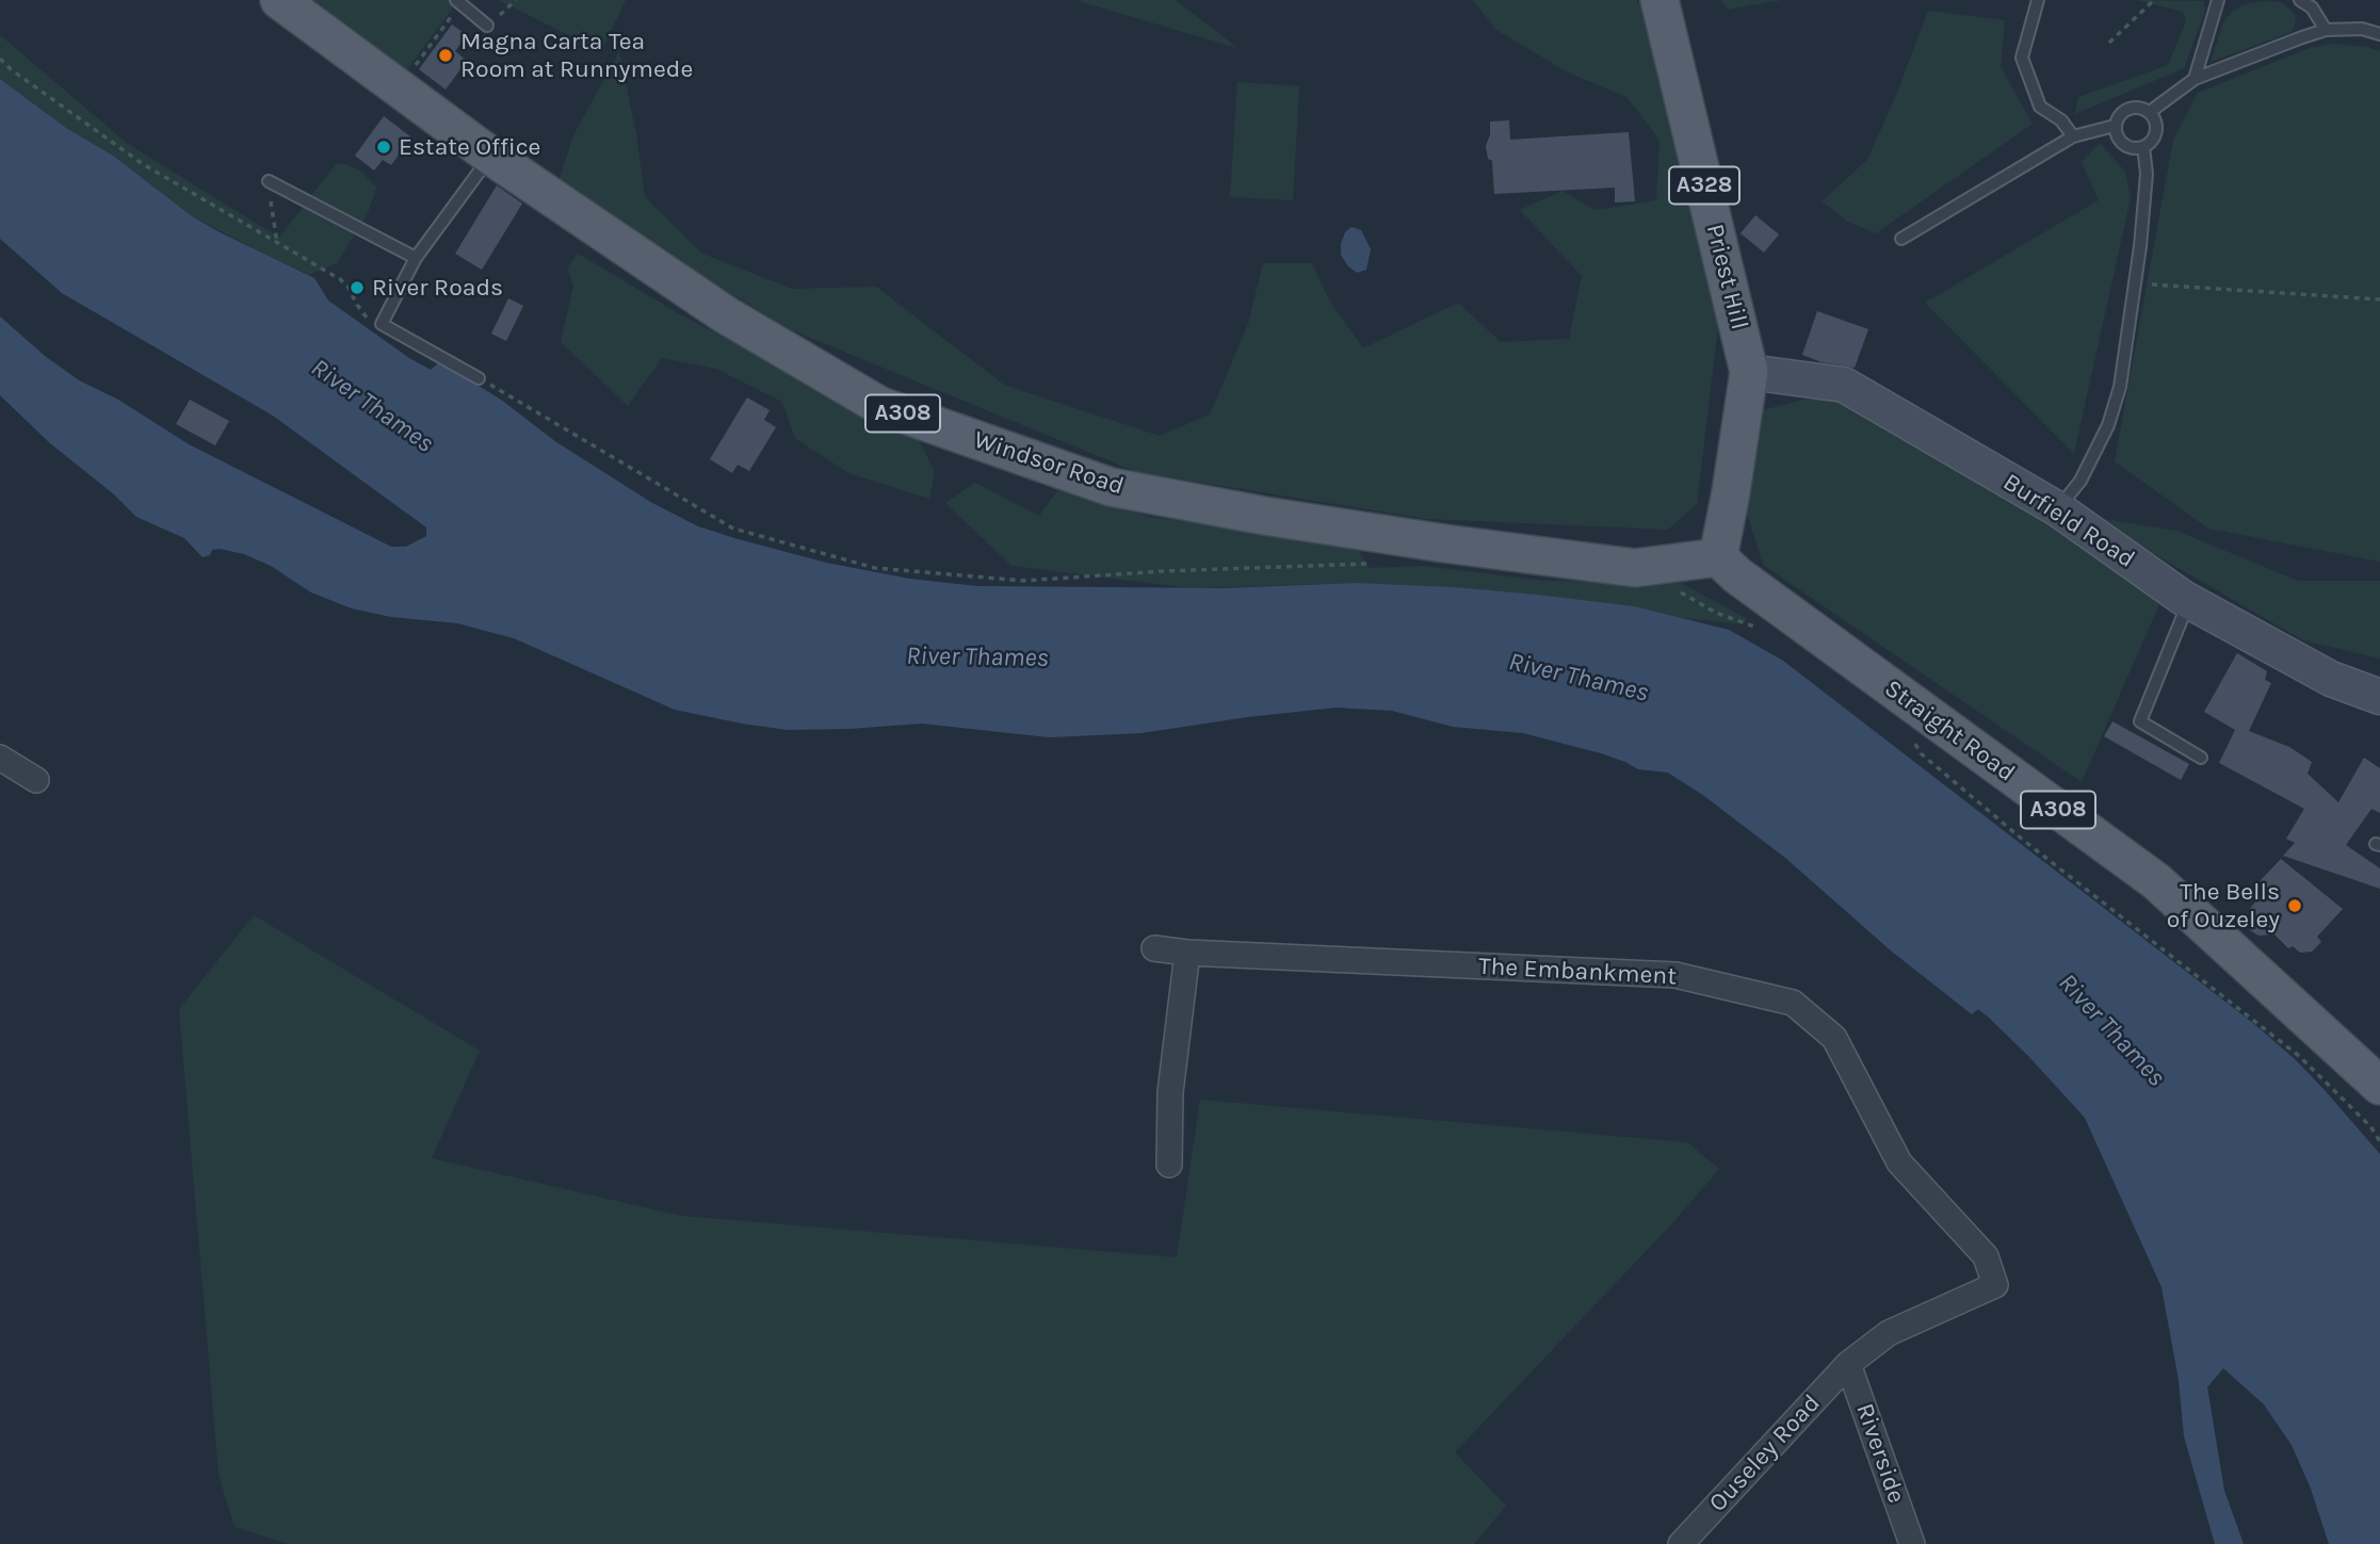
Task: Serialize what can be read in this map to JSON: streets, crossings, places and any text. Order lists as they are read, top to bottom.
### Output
{
  "streets": {
    "main road": [
      "A328",
      "Priest Hill",
      "A308",
      "Windsor Road",
      "Burfield Road",
      "Straight Road"
    ],
    "street": ["The Embankment", "Ouseley Road", "Riverside"]
  },
  "crossings": [
    ["Priest Hill", "Windsor Road"],
    ["Priest Hill", "Burfield Road"],
    ["Priest Hill", "Straight Road"],
    ["Windsor Road", "Straight Road"],
    ["The Embankment", "Ouseley Road"],
    ["The Embankment", "Riverside"],
    ["Ouseley Road", "Riverside"]
  ],
  "water": ["River Thames"],
  "places": [
    "Magna Carta Tea Room at Runnymede",
    "Estate Office",
    "River Roads",
    "The Bells of Ouzeley"
  ]
}
